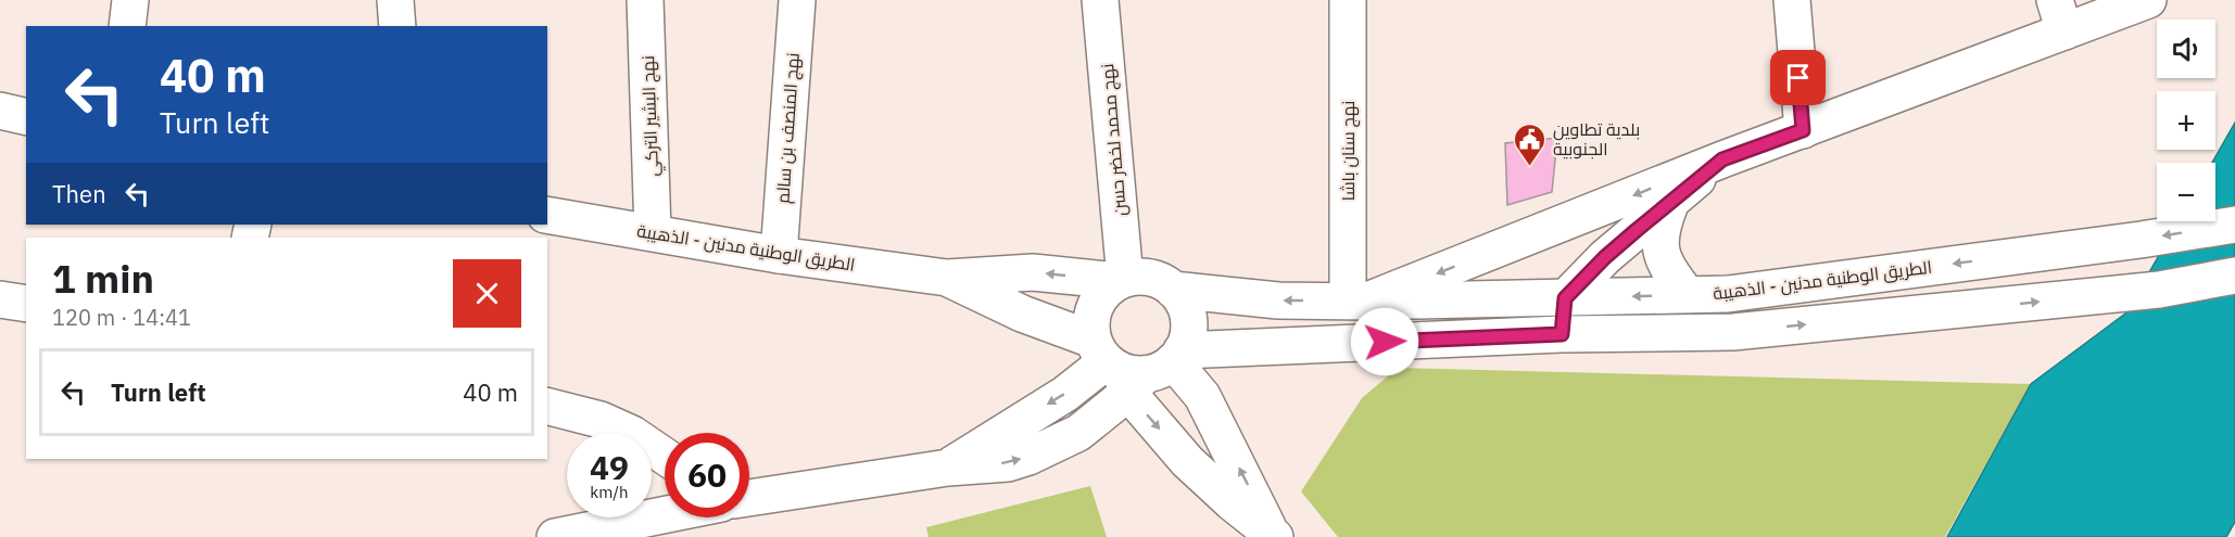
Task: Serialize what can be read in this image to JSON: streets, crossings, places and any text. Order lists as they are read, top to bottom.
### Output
{
  "streets": {
    "street": [
      "نهج البشير التركي",
      "نهج المنصف بن سالم",
      "نهج محمد لخضر حسن",
      "نهج سنان باشا",
      "الطريق الوطنية مدنين - الذهيبة"
    ]
  },
  "crossings": [
    ["نهج البشير التركي", "الطريق الوطنية مدنين - الذهيبة"],
    ["نهج المنصف بن سالم", "الطريق الوطنية مدنين - الذهيبة"],
    ["نهج محمد لخضر حسن", "الطريق الوطنية مدنين - الذهيبة"],
    ["نهج سنان باشا", "الطريق الوطنية مدنين - الذهيبة"]
  ],
  "places": {
    "public building": ["بلدية تطاوين الجنوبية"]
  },
  "page": {
    "map_buttons": ["+", "−"],
    "turn": ["40 m", "Turn left"],
    "then": "Then",
    "heading": ["1 min", "120 m · 14:41"],
    "list": [
      {
        "name": "Turn left",
        "value": "40 m"
      }
    ],
    "speed": "49 km/h",
    "limit": "60"
  }
}
